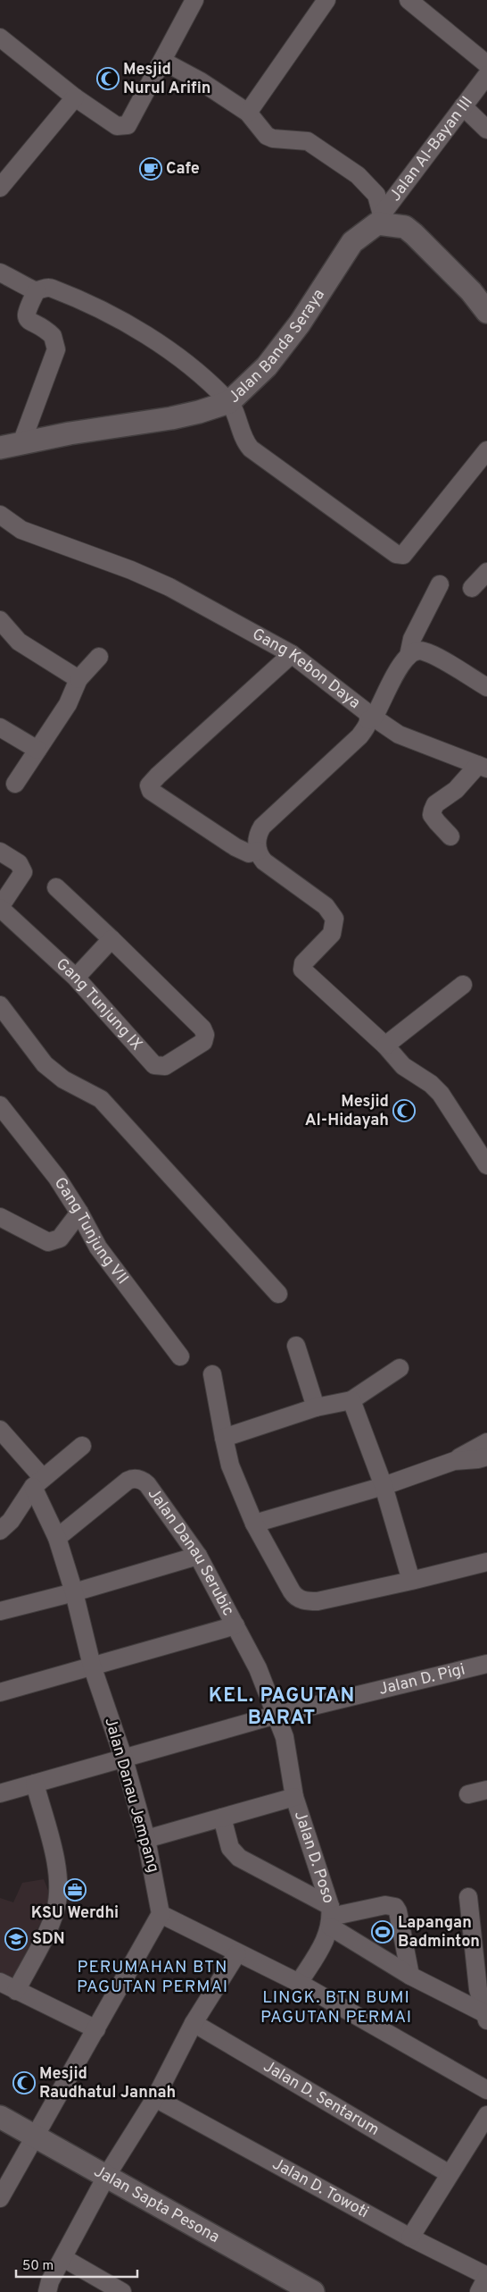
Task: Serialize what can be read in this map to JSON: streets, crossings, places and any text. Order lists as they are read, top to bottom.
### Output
{
  "streets": {
    "street": [
      "Jalan Al-Bayan III",
      "Jalan Banda Seraya",
      "Gang Kebon Daya",
      "Gang Tunjung IX",
      "Gang Tunjung VII",
      "Jalan Danau Serubic",
      "Jalan D. Pigi",
      "Jalan Danau Jempang",
      "Jalan D. Poso",
      "Jalan D. Sentarum",
      "Jalan D. Towoti",
      "Jalan Sapta Pesona"
    ]
  },
  "crossings": [
    ["Jalan Al-Bayan III", "Jalan Banda Seraya"],
    ["Jalan Danau Serubic", "Jalan D. Pigi"],
    ["Jalan Danau Serubic", "Jalan Danau Jempang"],
    ["Jalan Danau Serubic", "Jalan D. Poso"],
    ["Jalan D. Pigi", "Jalan Danau Jempang"],
    ["Jalan D. Pigi", "Jalan D. Poso"]
  ],
  "districts": ["KEL. PAGUTAN BARAT", "PERUMAHAN BTN PAGUTAN PERMAI", "LINGK. BTN BUMI PAGUTAN PERMAI"],
  "places": {
    "mosque": ["Mesjid Nurul Arifin", "Mesjid Al-Hidayah", "Mesjid Raudhatul Jannah"],
    "cafe": ["Cafe"],
    "office": ["KSU Werdhi"],
    "sports": ["Lapangan Badminton"],
    "school or university": ["SDN"]
  },
  "scale_bar": "50 m"
}
